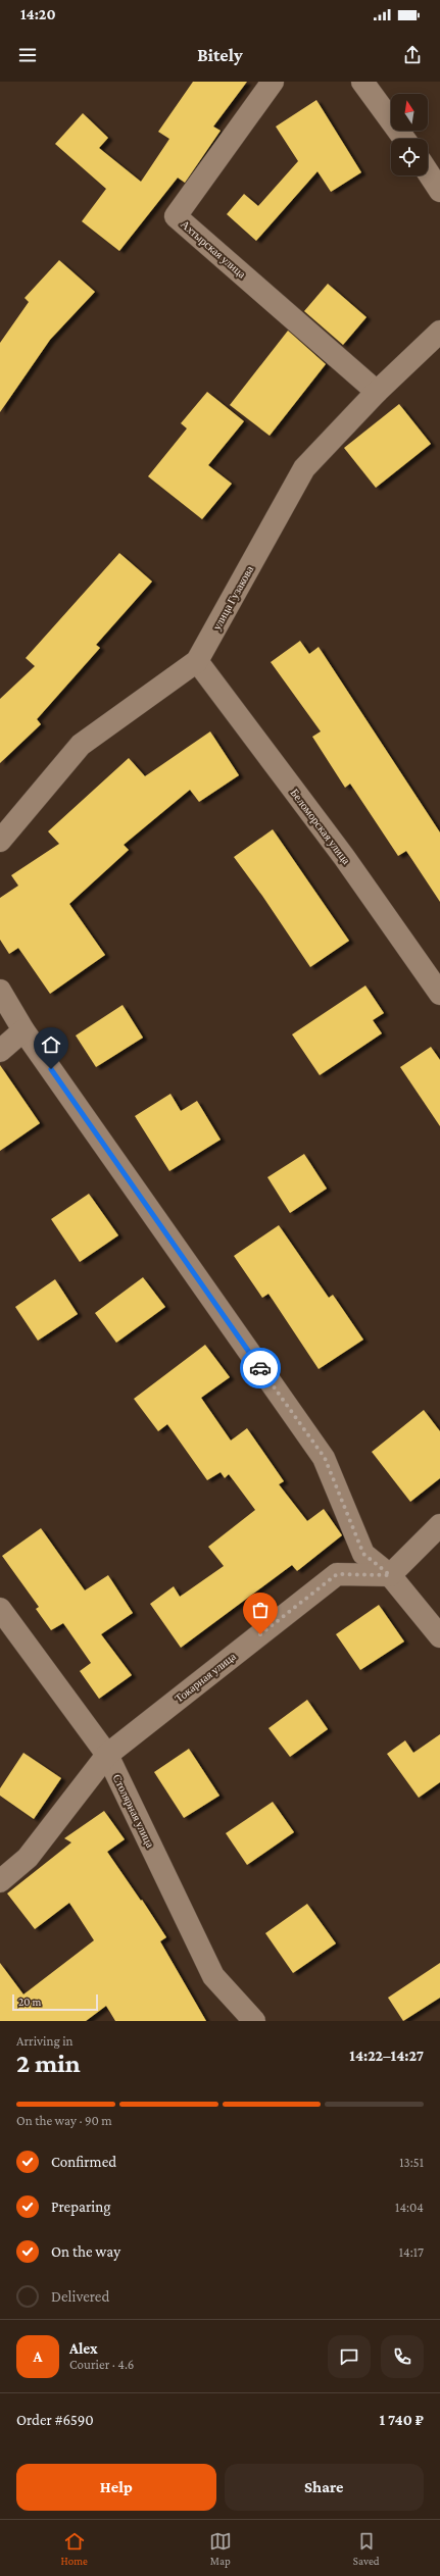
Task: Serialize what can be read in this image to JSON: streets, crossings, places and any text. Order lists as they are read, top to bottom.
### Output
{
  "streets": {
    "street": [
      "Ахтырская улица",
      "улица Гузакова",
      "Беломорская улица",
      "Токарная улица",
      "Столярная улица"
    ]
  },
  "crossings": [
    ["Ахтырская улица", "улица Гузакова"],
    ["улица Гузакова", "Беломорская улица"],
    ["Токарная улица", "Столярная улица"]
  ],
  "scale_bar": "20 m",
  "north": "top",
  "page": {
    "status": "14:20",
    "header": "Bitely",
    "scale": "20 m",
    "heading": ["2 min", "Arriving in", "14:22–14:27"],
    "panel": [
      "Alex",
      "Courier · 4.6",
      "Order #6590",
      "1 740 ₽"
    ],
    "bar": "On the way · 90 m",
    "list": [
      ["Confirmed", "13:51"],
      ["Preparing", "14:04"],
      ["On the way", "14:17"],
      "Delivered"
    ],
    "round": "A",
    "buttons": ["Help", "Share"],
    "tabs": ["Home", "Map", "Saved"]
  }
}
